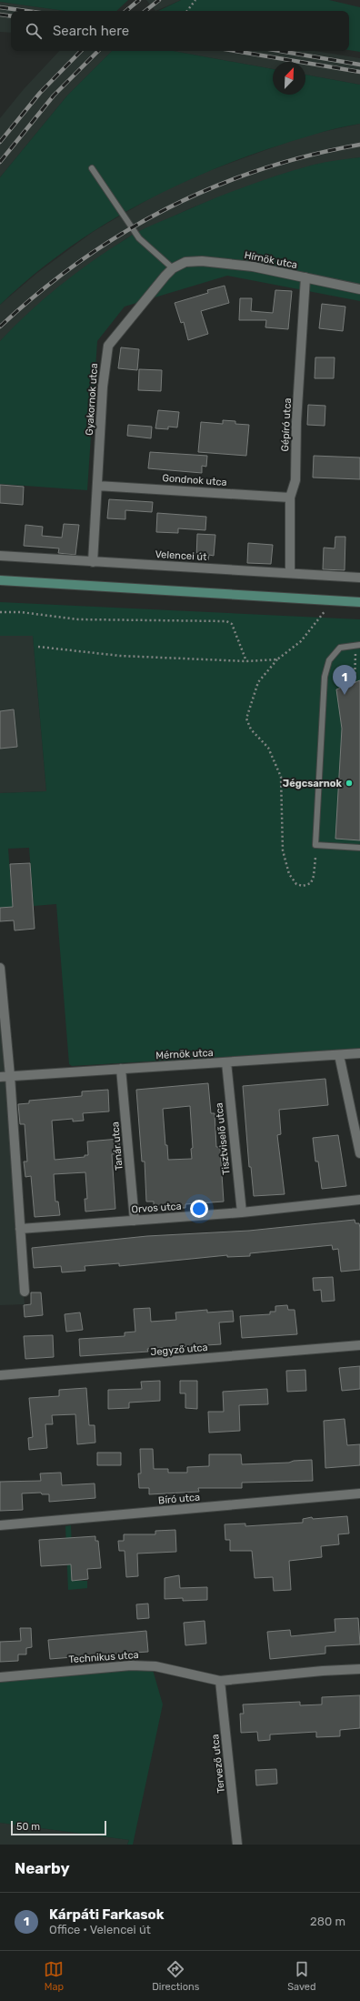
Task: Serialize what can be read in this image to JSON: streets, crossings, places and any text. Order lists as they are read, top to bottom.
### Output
{
  "streets": {
    "street": [
      "Hírnök utca",
      "Gyakornok utca",
      "Gépíró utca",
      "Gondnok utca",
      "Velencei út",
      "Mérnök utca",
      "Tisztviselő utca",
      "Tanár utca",
      "Orvos utca",
      "Jegyző utca",
      "Bíró utca",
      "Technikus utca",
      "Tervező utca"
    ]
  },
  "crossings": [
    ["Hírnök utca", "Gyakornok utca"],
    ["Hírnök utca", "Gépíró utca"],
    ["Gyakornok utca", "Gondnok utca"],
    ["Gyakornok utca", "Velencei út"],
    ["Gépíró utca", "Gondnok utca"],
    ["Gépíró utca", "Velencei út"],
    ["Mérnök utca", "Tisztviselő utca"],
    ["Mérnök utca", "Tanár utca"],
    ["Tisztviselő utca", "Orvos utca"],
    ["Tanár utca", "Orvos utca"],
    ["Technikus utca", "Tervező utca"]
  ],
  "places": ["Jégcsarnok"],
  "scale_bar": "50 m",
  "north": "top right",
  "page": {
    "search": "Search here",
    "pins": "1",
    "scale": "50 m",
    "heading": "Nearby",
    "list": [
      {
        "mark": "1",
        "name": "Kárpáti Farkasok",
        "note": "Office · Velencei út",
        "value": "280 m"
      }
    ],
    "nav": ["Map", "Directions", "Saved"]
  }
}
